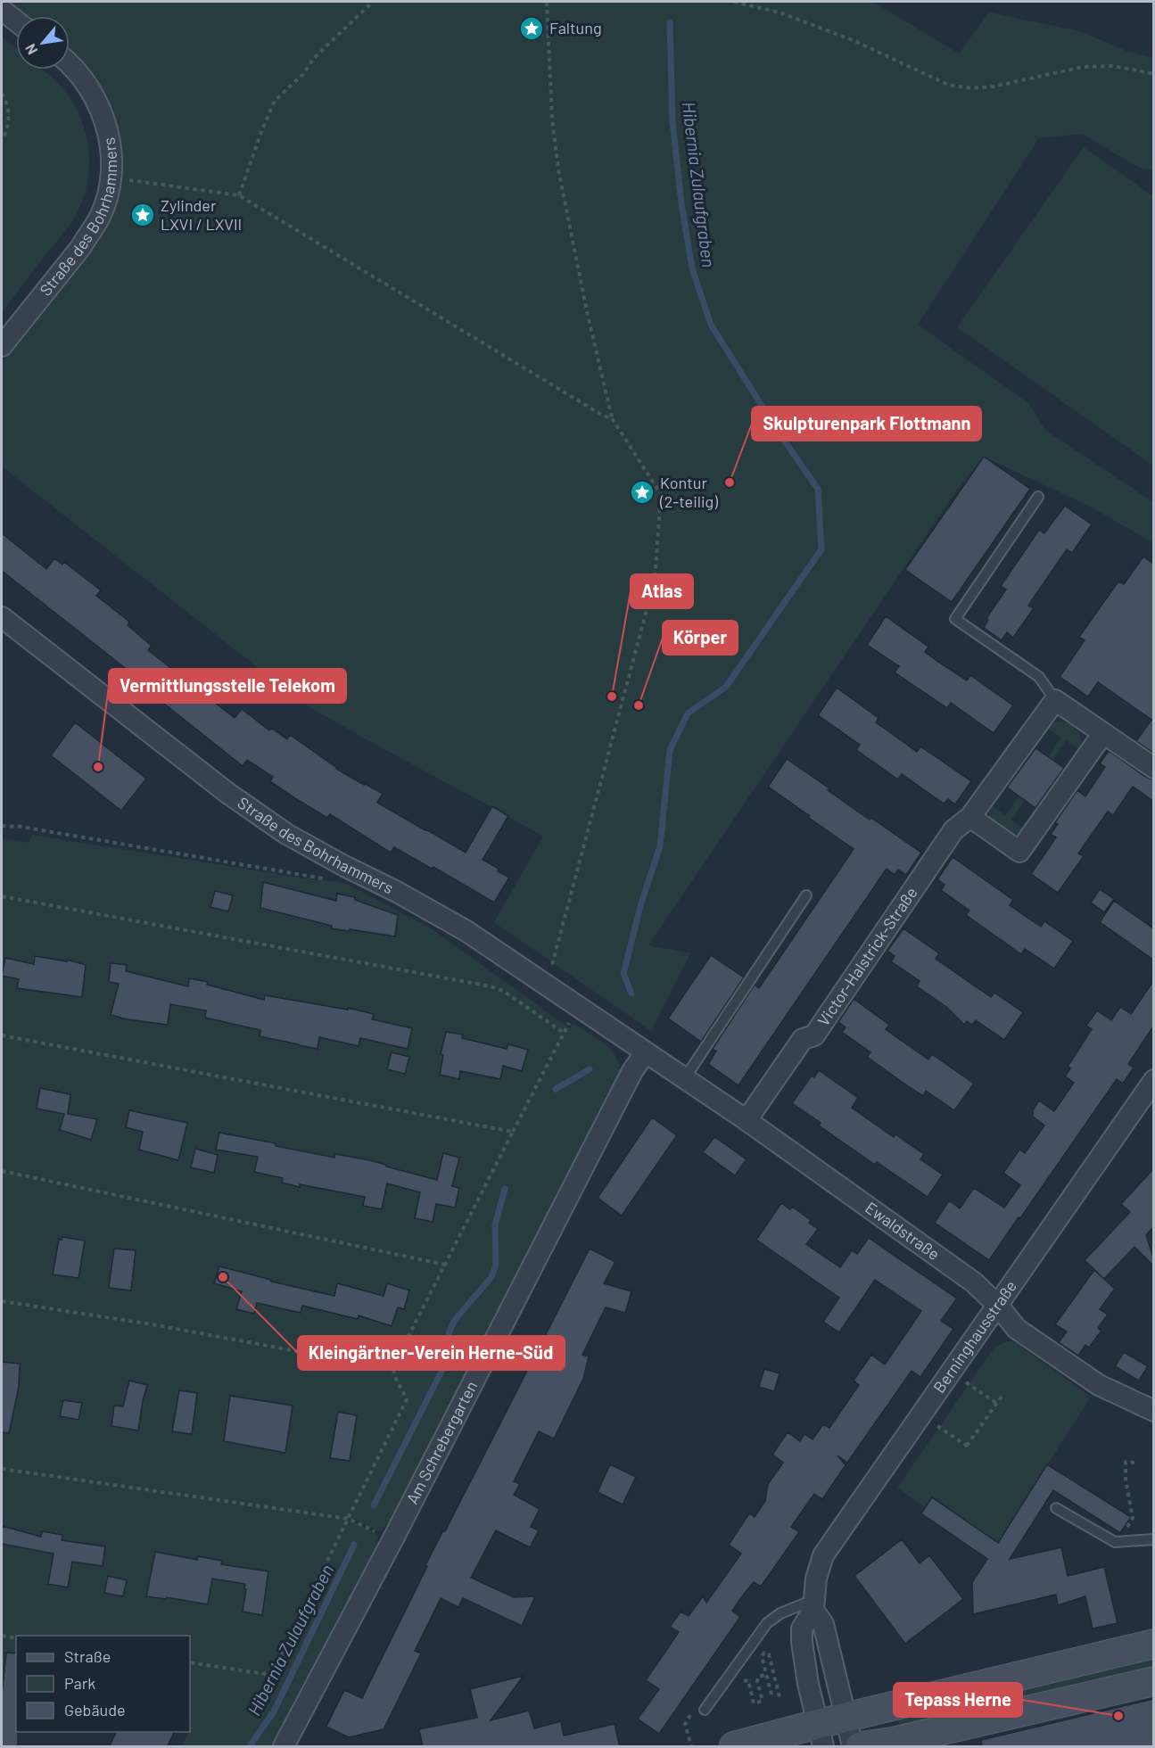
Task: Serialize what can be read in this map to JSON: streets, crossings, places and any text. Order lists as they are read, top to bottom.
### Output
{
  "streets": {
    "street": [
      "Straße des Bohrhammers",
      "Victor-Halstrick-Straße",
      "Ewaldstraße",
      "Berninghausstraße",
      "Am Schrebergarten"
    ]
  },
  "crossings": [
    ["Straße des Bohrhammers", "Ewaldstraße"],
    ["Straße des Bohrhammers", "Am Schrebergarten"],
    ["Victor-Halstrick-Straße", "Ewaldstraße"],
    ["Ewaldstraße", "Berninghausstraße"],
    ["Ewaldstraße", "Am Schrebergarten"]
  ],
  "water": ["Hibernia Zulaufgraben"],
  "places": {
    "place": ["Faltung", "Zylinder LXVI / LXVII", "Kontur (2-teilig)"],
    "other": [
      "Skulpturenpark Flottmann",
      "Atlas",
      "Körper",
      "Vermittlungsstelle Telekom",
      "Kleingärtner-Verein Herne-Süd",
      "Tepass Herne"
    ]
  },
  "legend": ["Straße", "Park", "Gebäude"],
  "north": "bottom left"
}
